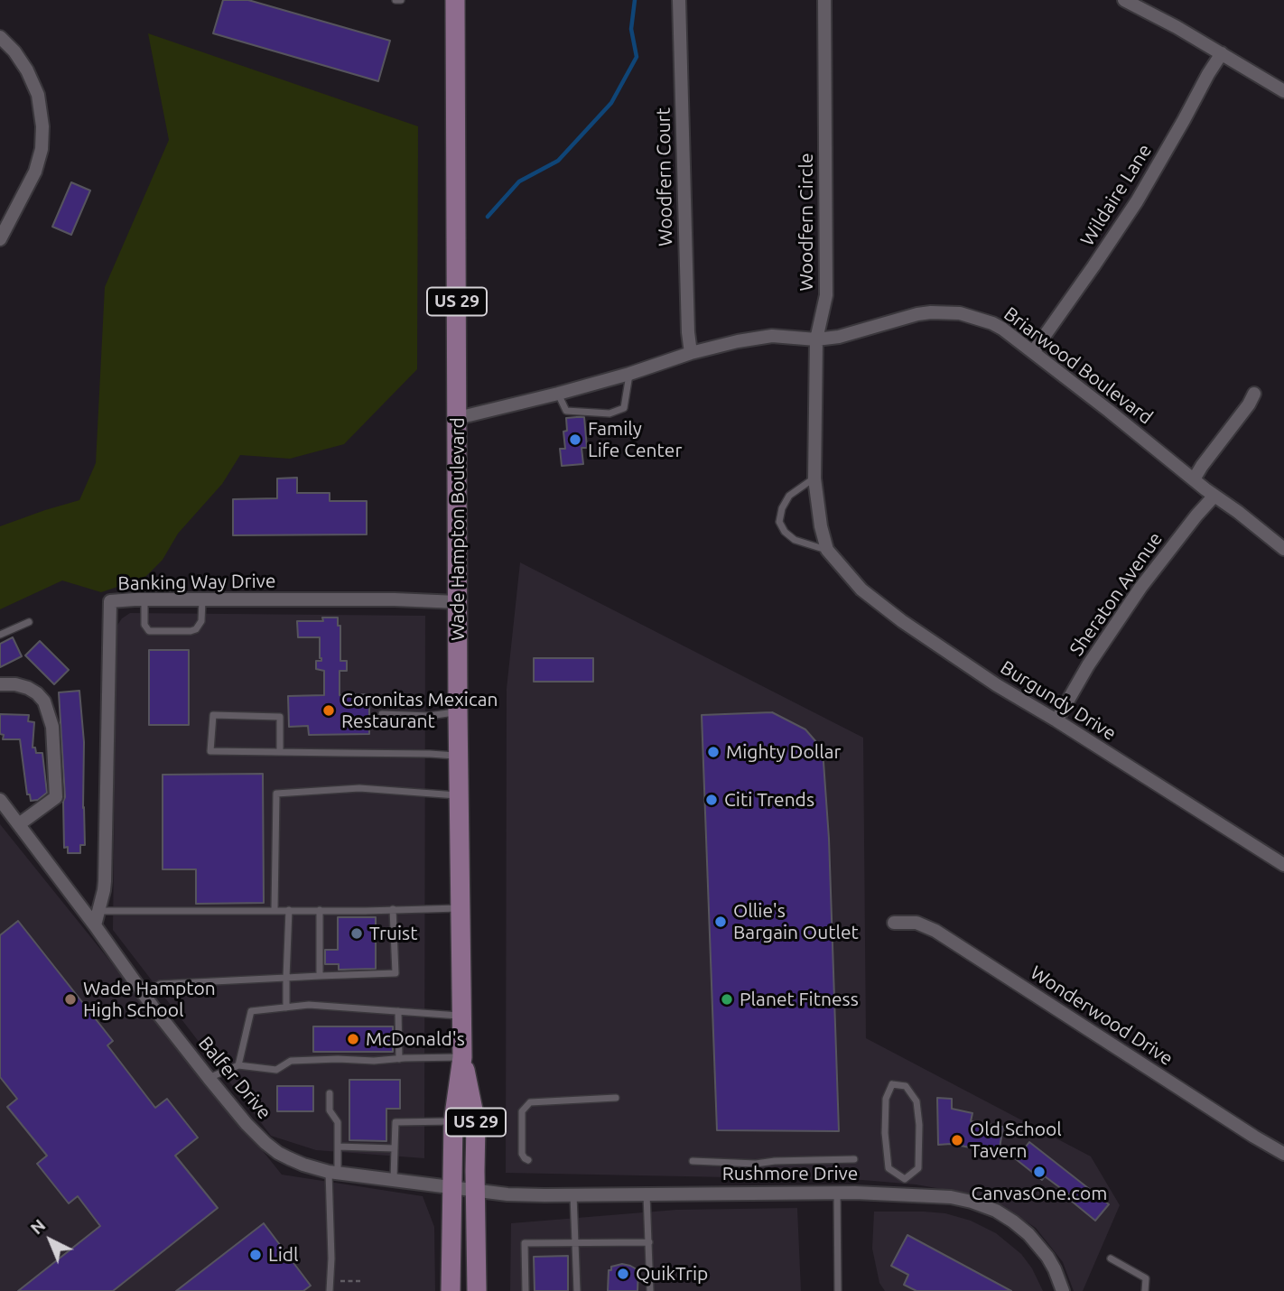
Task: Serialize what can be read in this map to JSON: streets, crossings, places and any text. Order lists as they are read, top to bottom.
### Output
{
  "streets": {
    "main road": ["US 29", "Wade Hampton Boulevard"],
    "street": [
      "Woodfern Court",
      "Wildaire Lane",
      "Woodfern Circle",
      "Briarwood Boulevard",
      "Banking Way Drive",
      "Sheraton Avenue",
      "Burgundy Drive",
      "Wonderwood Drive",
      "Balfer Drive",
      "Rushmore Drive"
    ]
  },
  "crossings": [
    ["Wildaire Lane", "Briarwood Boulevard"],
    ["Woodfern Circle", "Briarwood Boulevard"],
    ["Woodfern Circle", "Burgundy Drive"],
    ["Briarwood Boulevard", "Sheraton Avenue"],
    ["Briarwood Boulevard", "Burgundy Drive"],
    ["Wade Hampton Boulevard", "Banking Way Drive"],
    ["Wade Hampton Boulevard", "Balfer Drive"],
    ["Wade Hampton Boulevard", "Rushmore Drive"],
    ["Banking Way Drive", "Balfer Drive"],
    ["Sheraton Avenue", "Burgundy Drive"],
    ["Balfer Drive", "Rushmore Drive"]
  ],
  "places": [
    "Family Life Center",
    "Coronitas Mexican Restaurant",
    "Mighty Dollar",
    "Citi Trends",
    "Ollie's Bargain Outlet",
    "Truist",
    "Wade Hampton High School",
    "Planet Fitness",
    "McDonald's",
    "Old School Tavern",
    "CanvasOne.com",
    "Lidl",
    "QuikTrip"
  ],
  "north": "top left"
}
